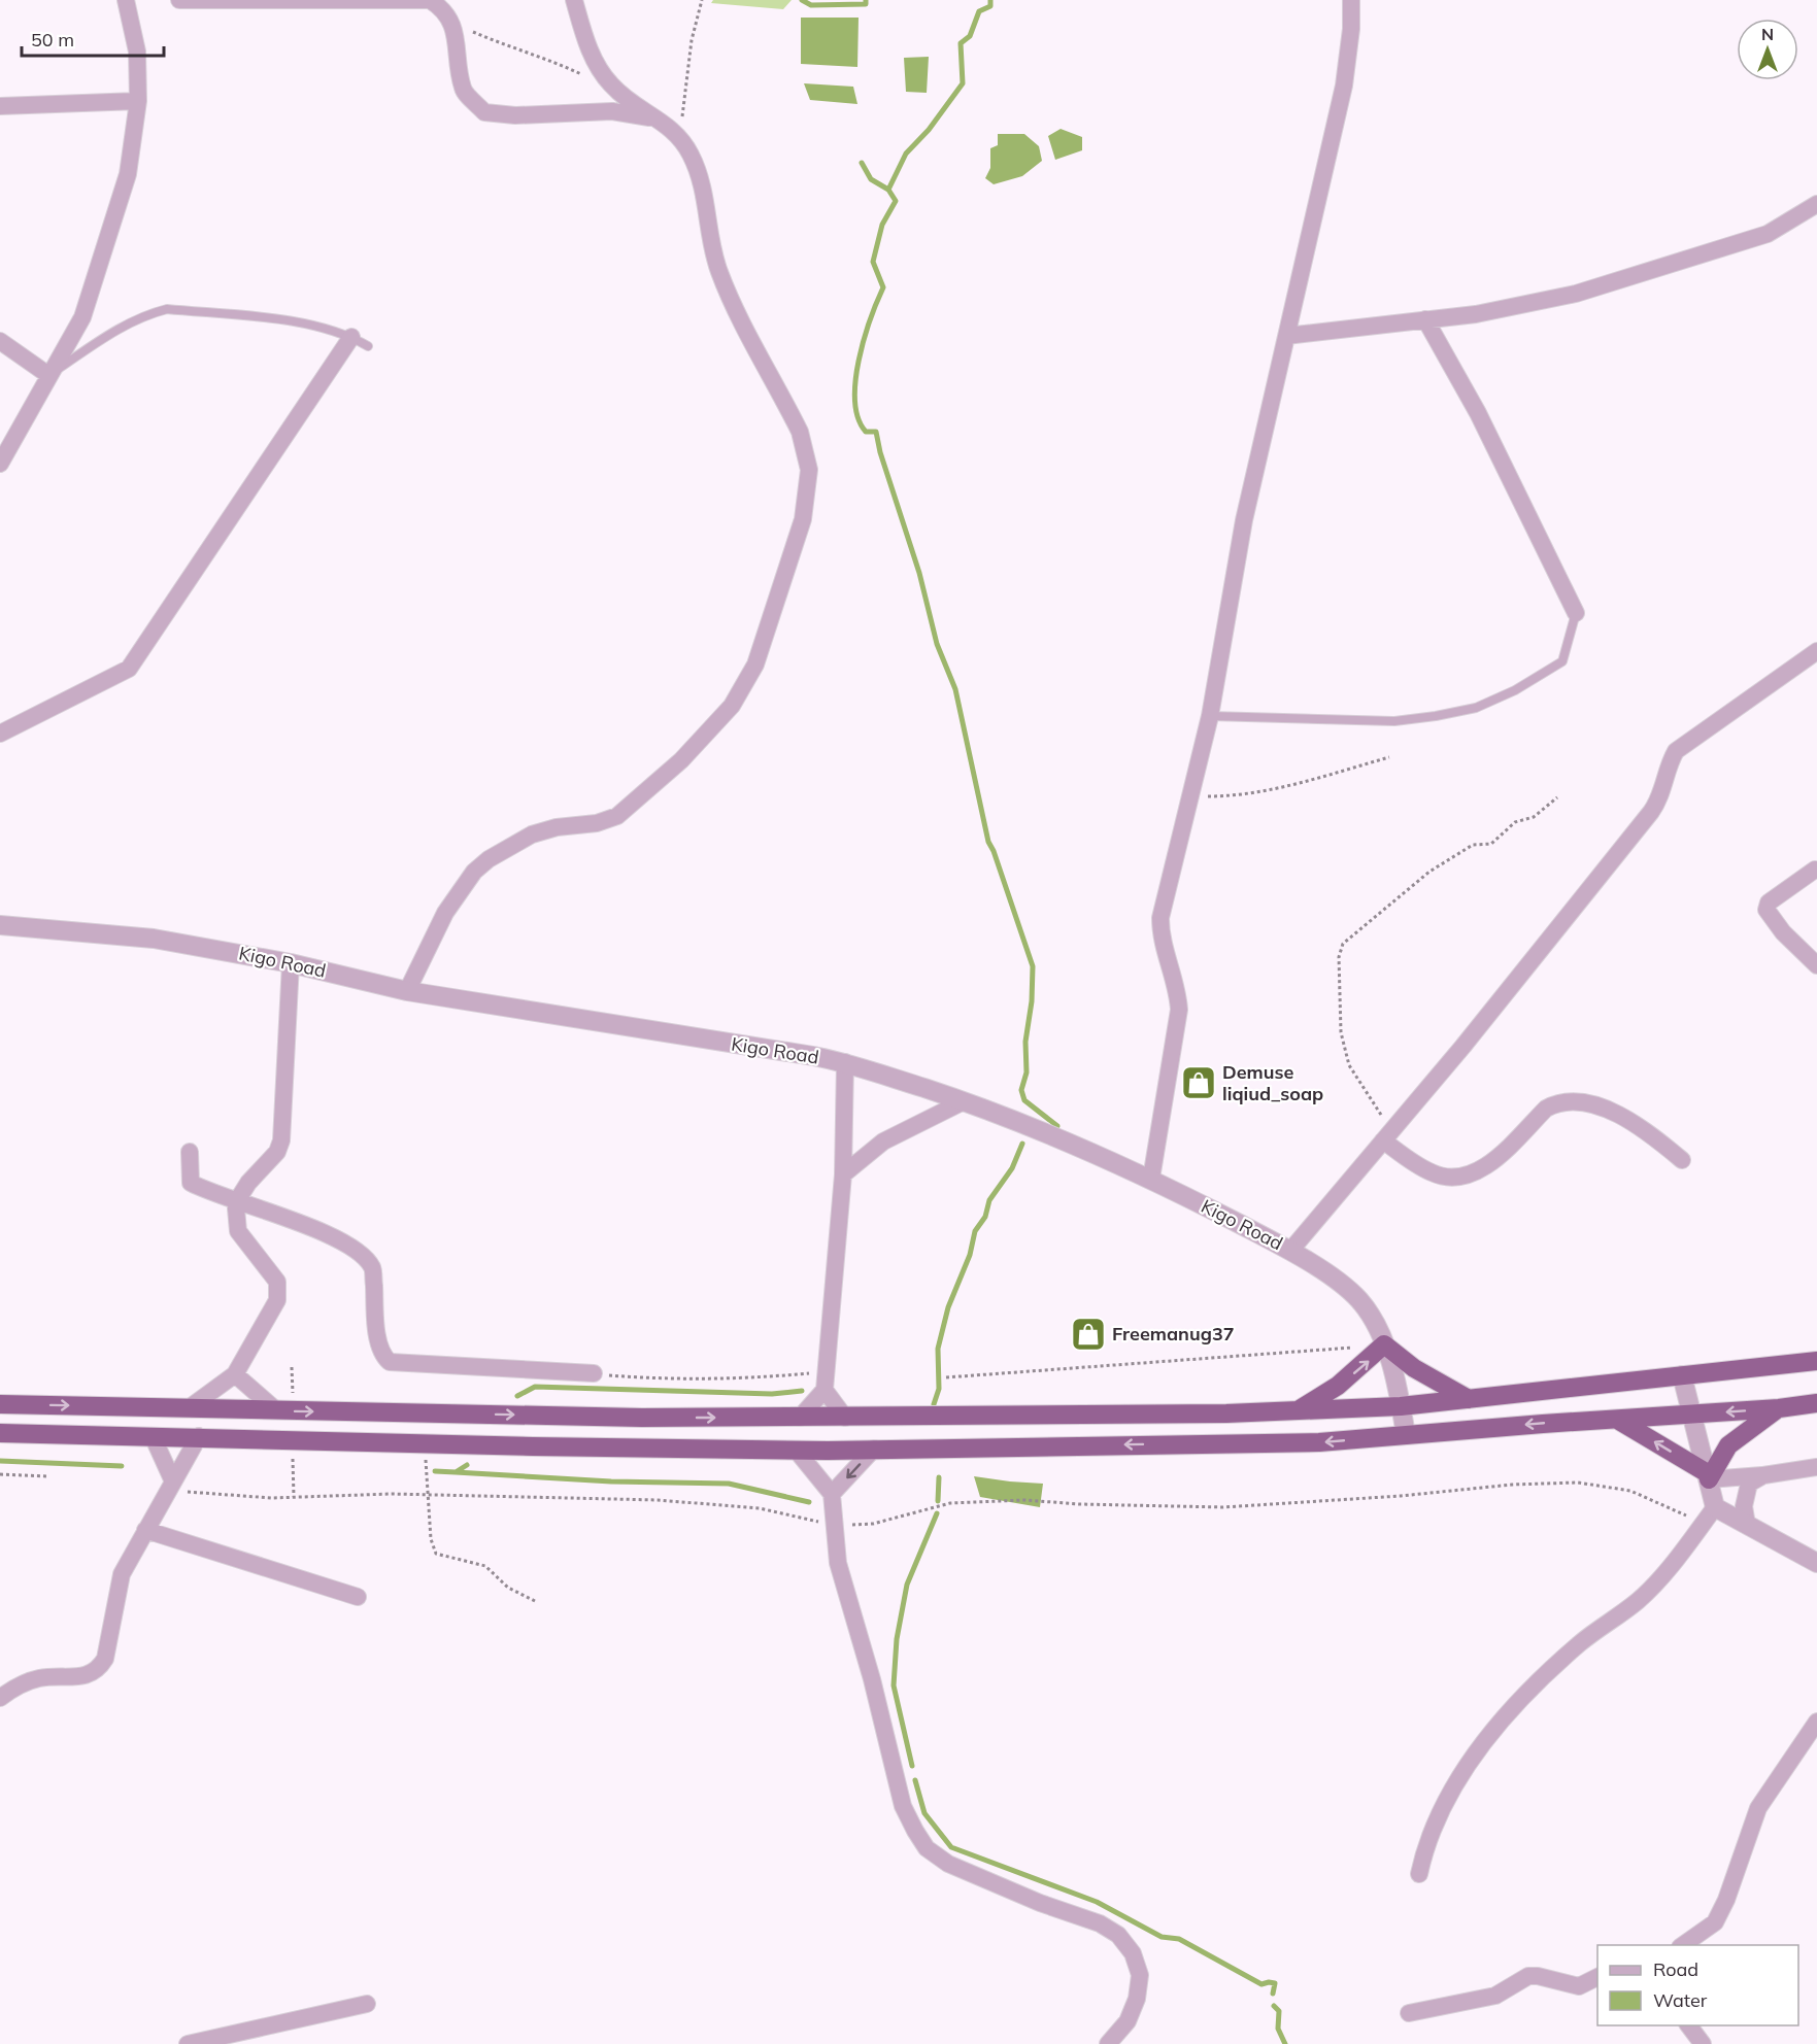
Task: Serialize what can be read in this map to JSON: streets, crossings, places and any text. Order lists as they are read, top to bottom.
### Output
{
  "streets": {
    "street": ["Kigo Road"]
  },
  "places": {
    "shop": ["Demuse liqiud_soap", "Freemanug37"]
  },
  "legend": ["Road", "Water"],
  "scale_bar": "50 m",
  "north": "top"
}
